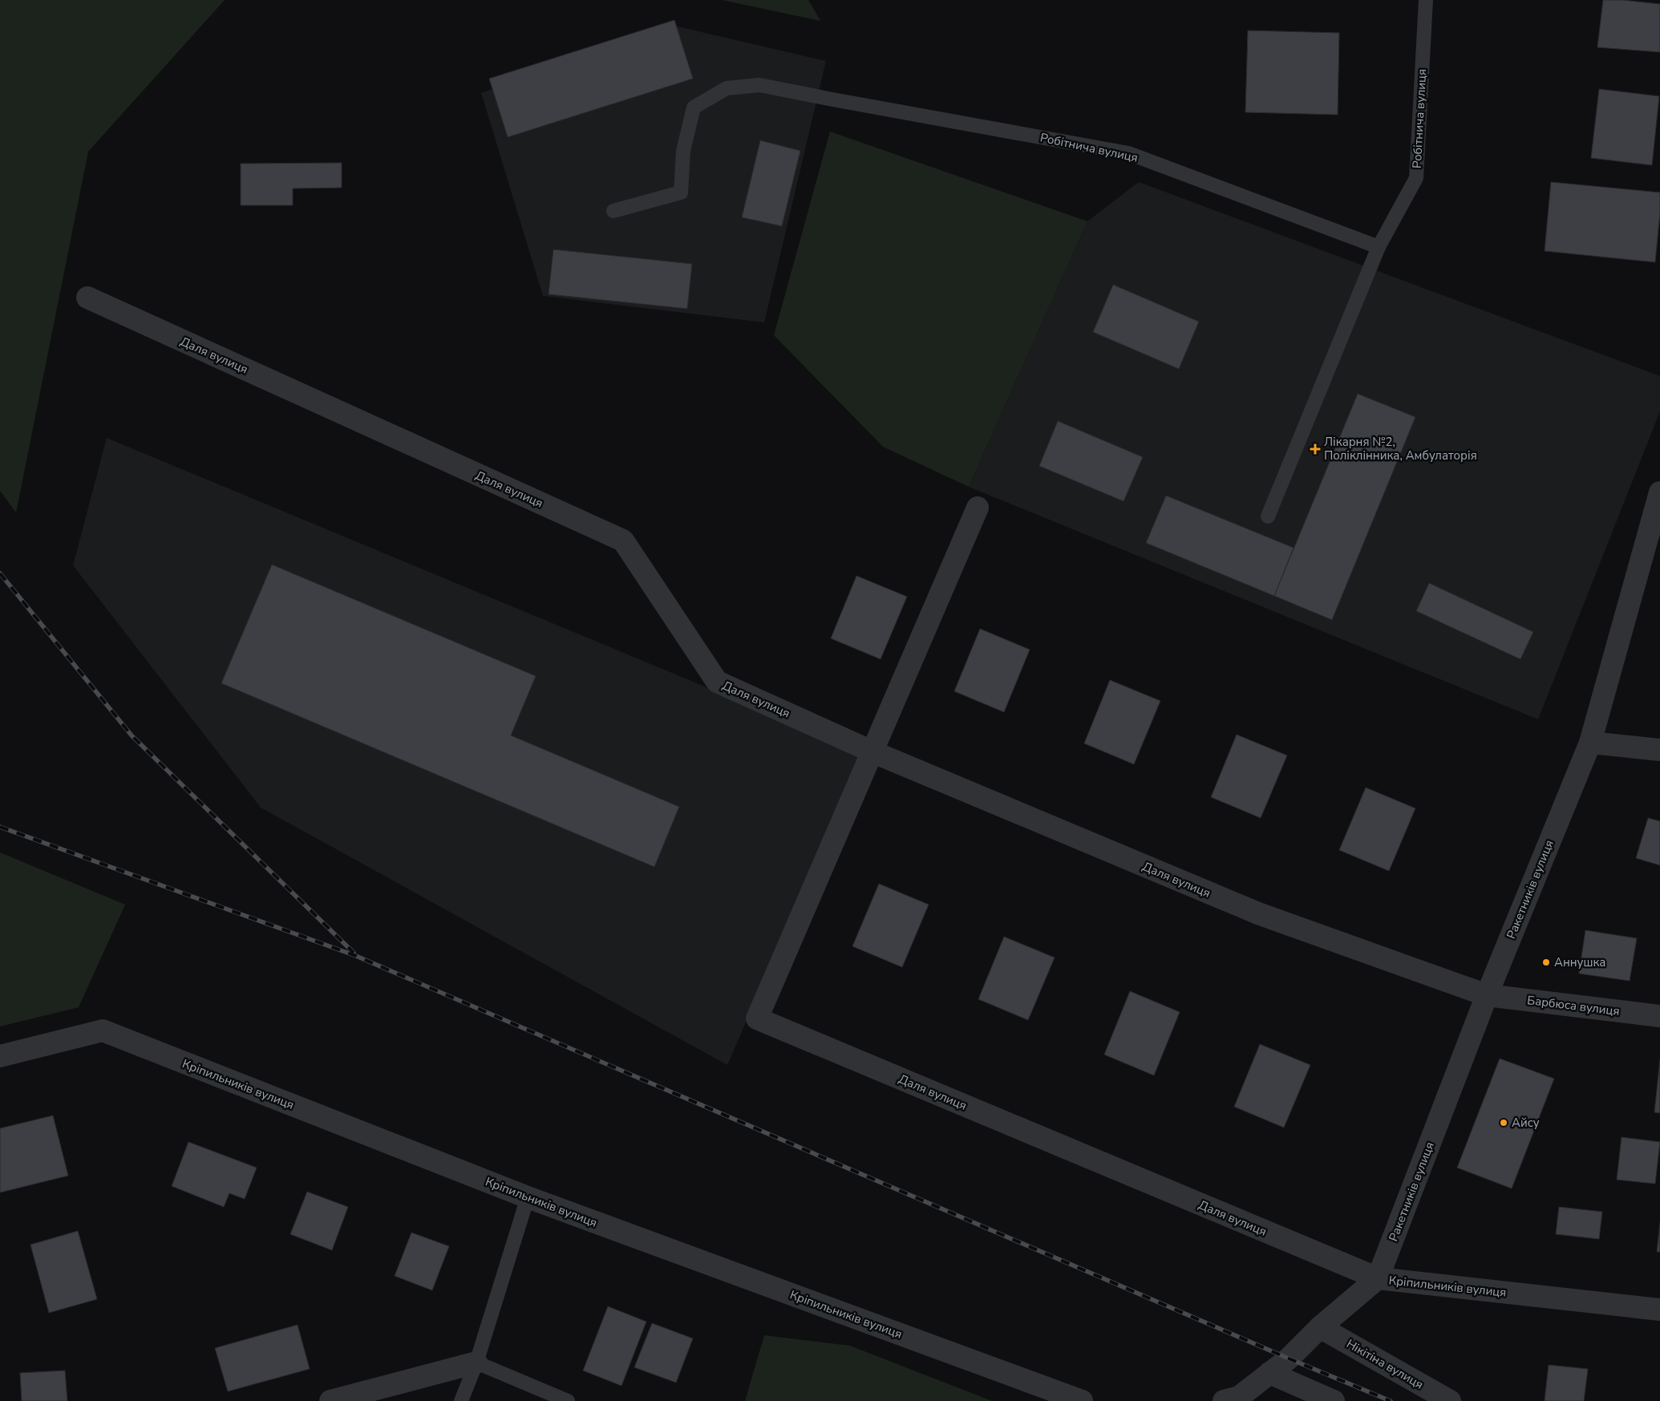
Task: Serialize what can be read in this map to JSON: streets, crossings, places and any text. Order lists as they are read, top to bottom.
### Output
{
  "streets": {
    "street": [
      "Даля вулиця",
      "Ракетників вулиця",
      "Барбюса вулиця",
      "Кріпильників вулиця",
      "Нікітіна вулиця"
    ],
    "lane": ["Робітнича вулиця"]
  },
  "crossings": [
    ["Даля вулиця", "Ракетників вулиця"],
    ["Даля вулиця", "Барбюса вулиця"],
    ["Даля вулиця", "Кріпильників вулиця"],
    ["Ракетників вулиця", "Барбюса вулиця"],
    ["Ракетників вулиця", "Кріпильників вулиця"],
    ["Кріпильників вулиця", "Нікітіна вулиця"]
  ],
  "places": {
    "health": ["Лікарня №2, Поліклінника, Амбулаторія"],
    "other": ["Аннушка", "Айсу"]
  }
}
